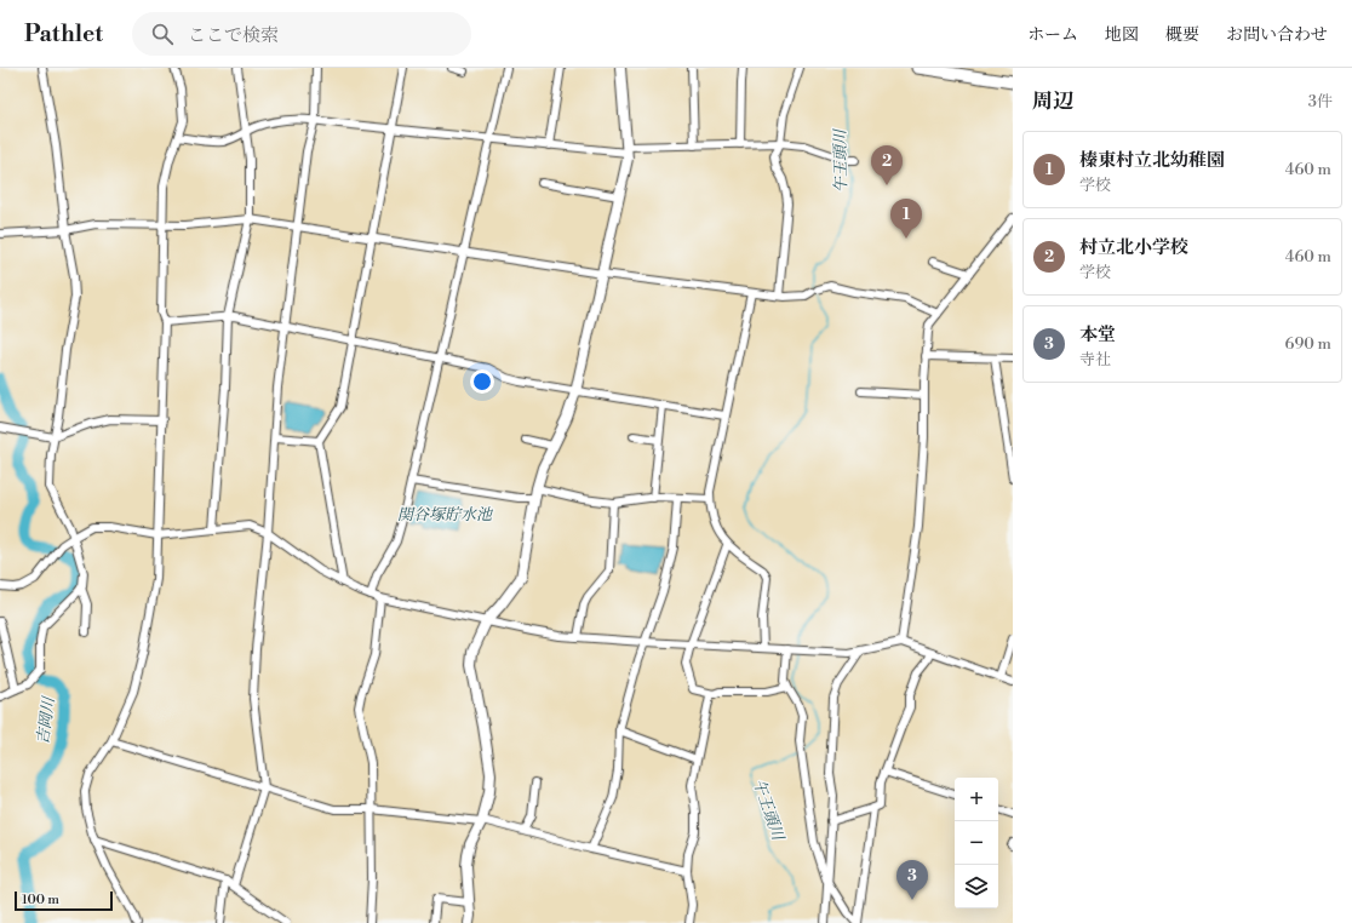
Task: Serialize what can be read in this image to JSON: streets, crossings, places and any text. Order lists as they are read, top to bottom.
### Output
{
  "water": ["午王頭川", "関谷塚貯水池", "吉岡川"],
  "scale_bar": "100 m",
  "page": {
    "header": "Pathlet",
    "search": "ここで検索",
    "nav": [
      "ホーム",
      "地図",
      "概要",
      "お問い合わせ"
    ],
    "heading": ["周辺", "3件"],
    "list": [
      {
        "mark": "1",
        "name": "榛東村立北幼稚園",
        "note": "学校",
        "value": "460 m"
      },
      {
        "mark": "2",
        "name": "村立北小学校",
        "note": "学校",
        "value": "460 m"
      },
      {
        "mark": "3",
        "name": "本堂",
        "note": "寺社",
        "value": "690 m"
      }
    ],
    "pins": ["2", "1", "3"],
    "map_buttons": ["+", "−"],
    "scale": "100 m"
  }
}
